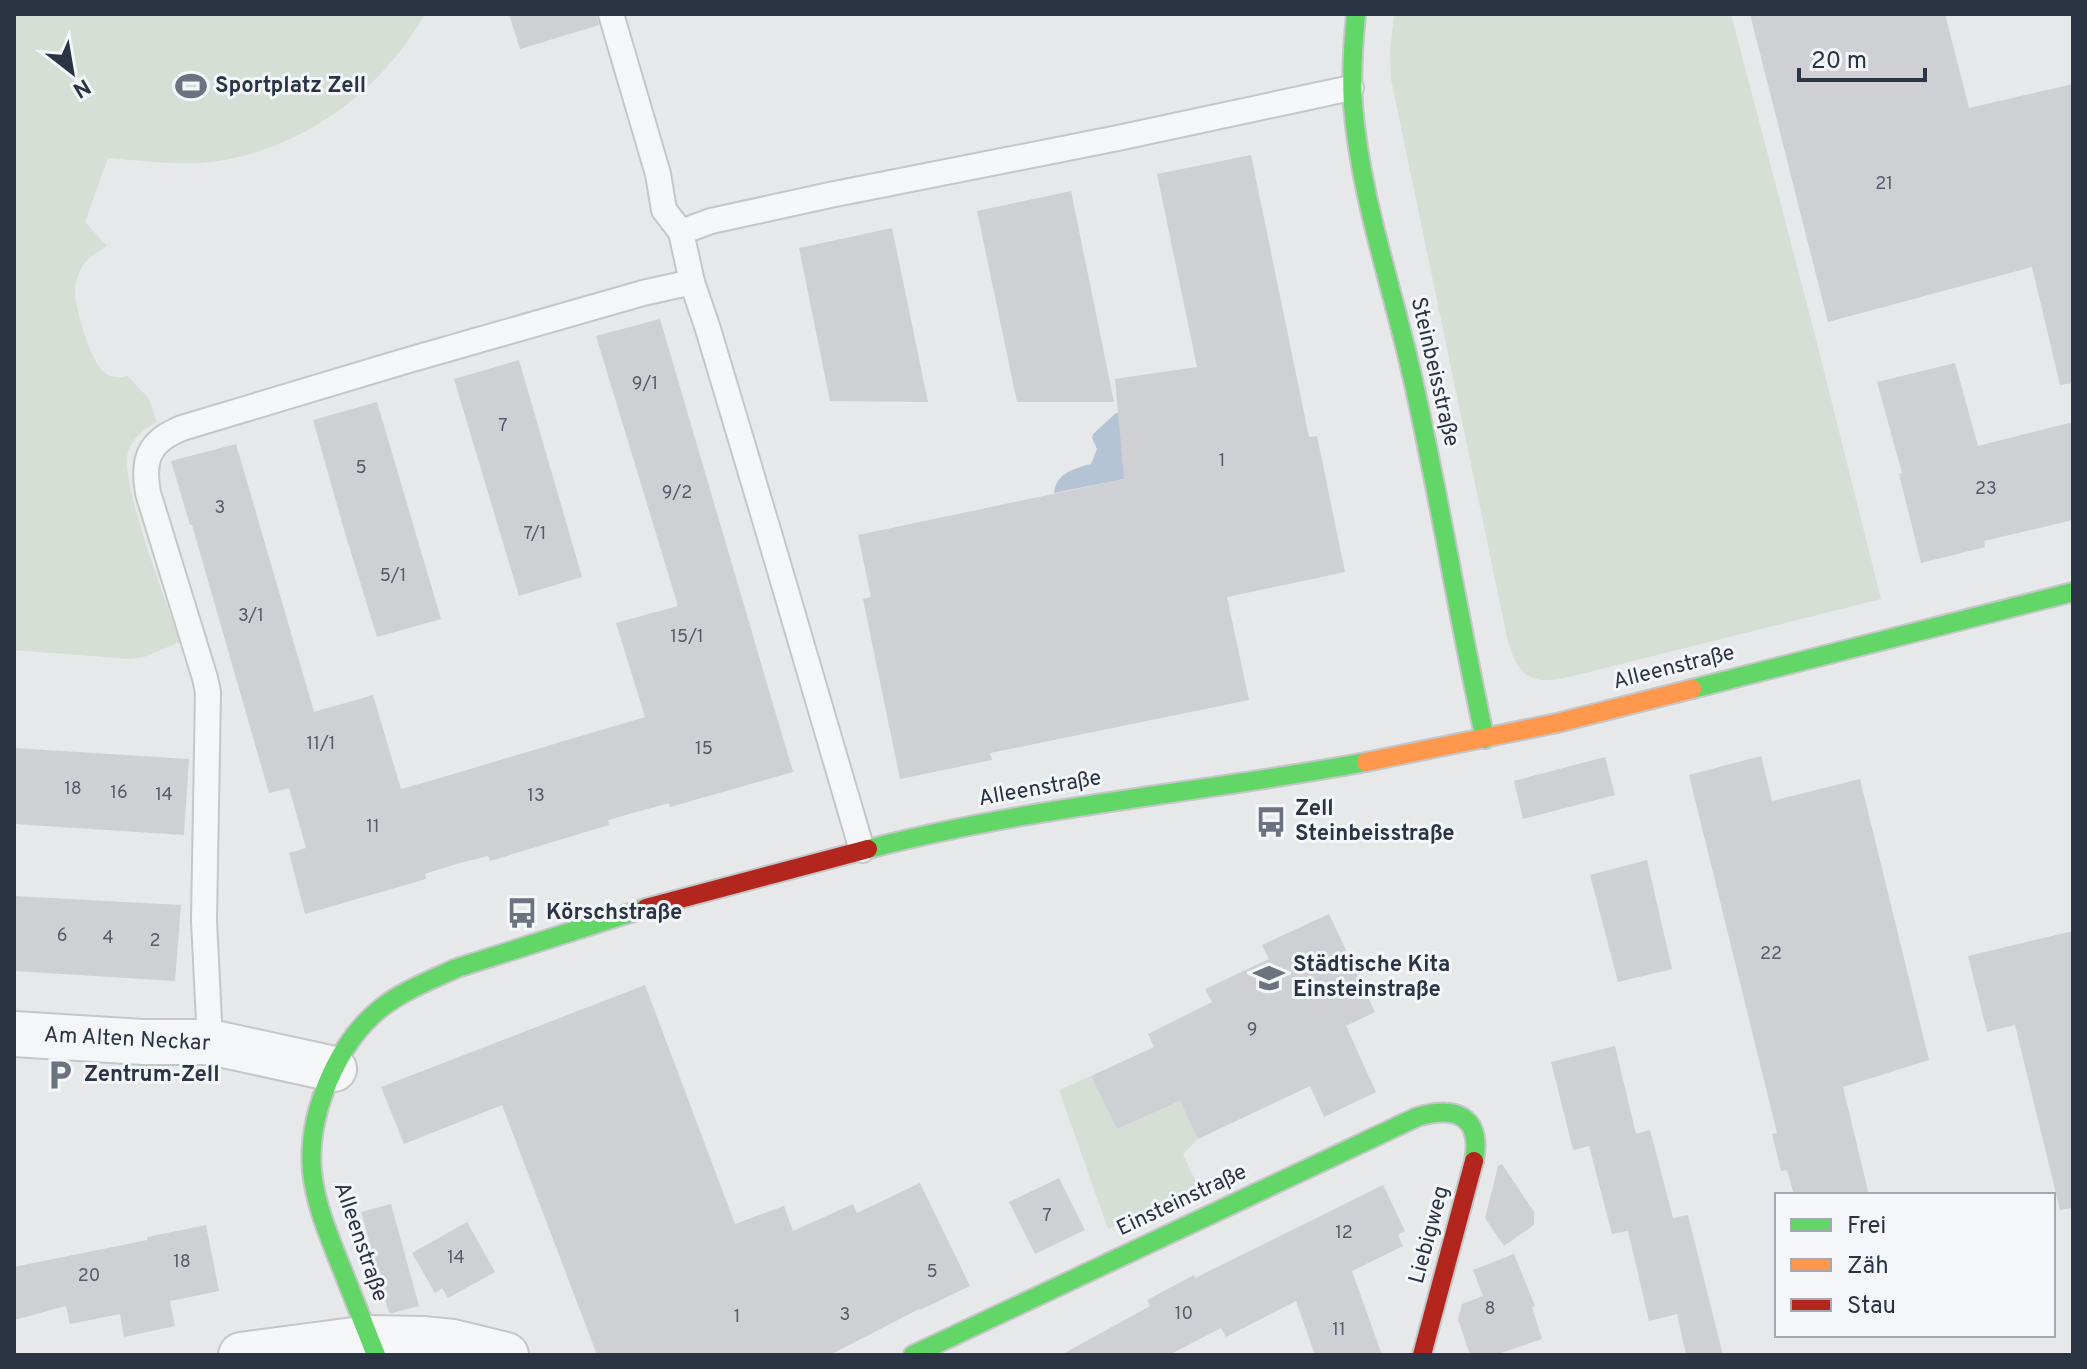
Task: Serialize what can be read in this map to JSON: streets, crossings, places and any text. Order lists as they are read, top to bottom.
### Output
{
  "streets": {
    "street": [
      "Steinbeisstraße",
      "Alleenstraße",
      "Am Alten Neckar",
      "Einsteinstraße",
      "Liebigweg"
    ]
  },
  "crossings": [
    ["Steinbeisstraße", "Alleenstraße"],
    ["Alleenstraße", "Am Alten Neckar"],
    ["Einsteinstraße", "Liebigweg"]
  ],
  "places": {
    "sports": ["Sportplatz Zell"],
    "bus stop": ["Zell Steinbeisstraße", "Körschstraße"],
    "school or university": ["Städtische Kita Einsteinstraße"],
    "parking": ["Zentrum-Zell"]
  },
  "house_numbers": [
    "21",
    "9/1",
    "7",
    "1",
    "5",
    "23",
    "9/2",
    "3",
    "7/1",
    "5/1",
    "3/1",
    "15/1",
    "11/1",
    "15",
    "18",
    "16",
    "14",
    "13",
    "11",
    "6",
    "4",
    "2",
    "22",
    "9",
    "7",
    "12",
    "14",
    "18",
    "5",
    "20",
    "8",
    "10",
    "3",
    "1",
    "11"
  ],
  "legend": ["Frei", "Zäh", "Stau"],
  "scale_bar": "20 m",
  "north": "bottom right"
}
